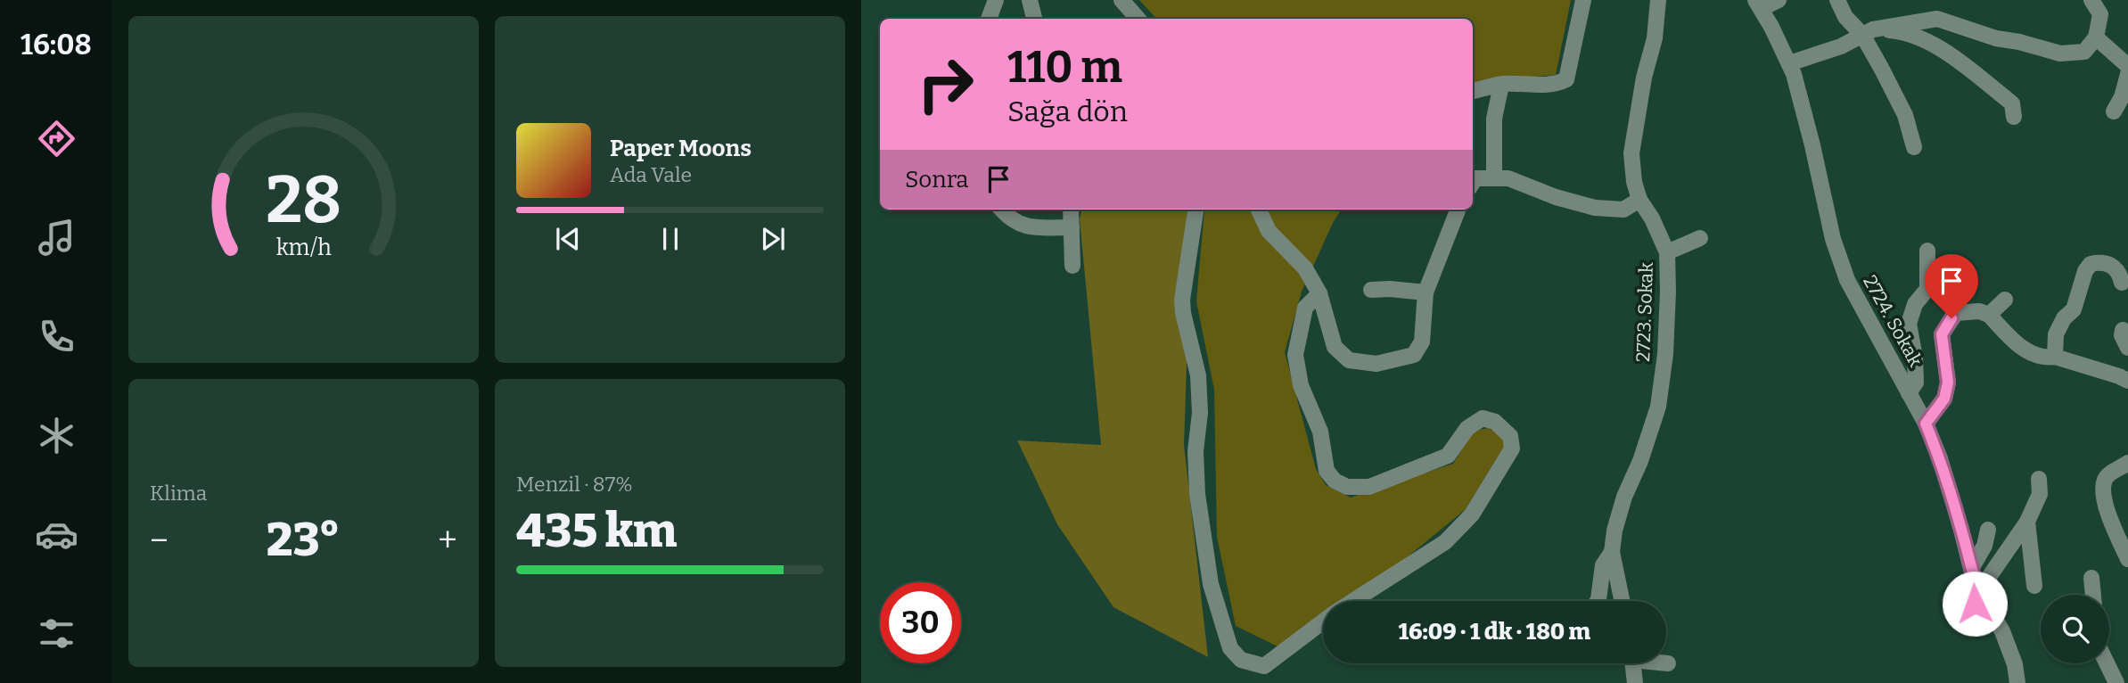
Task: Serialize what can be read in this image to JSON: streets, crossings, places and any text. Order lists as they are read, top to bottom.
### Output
{
  "streets": {
    "street": ["2723. Sokak", "2724. Sokak"]
  },
  "page": {
    "tabs": "16:08",
    "turn": ["110 m", "Sağa dön"],
    "song": ["Paper Moons", "Ada Vale"],
    "then": "Sonra",
    "tile": [
      "Klima",
      ["Menzil · 87%", "435 km"]
    ],
    "heat": ["−", "23°", "+"],
    "limit": "30",
    "trip": "16:09 · 1 dk · 180 m",
    "gauge": ["28", "km/h"]
  }
}
